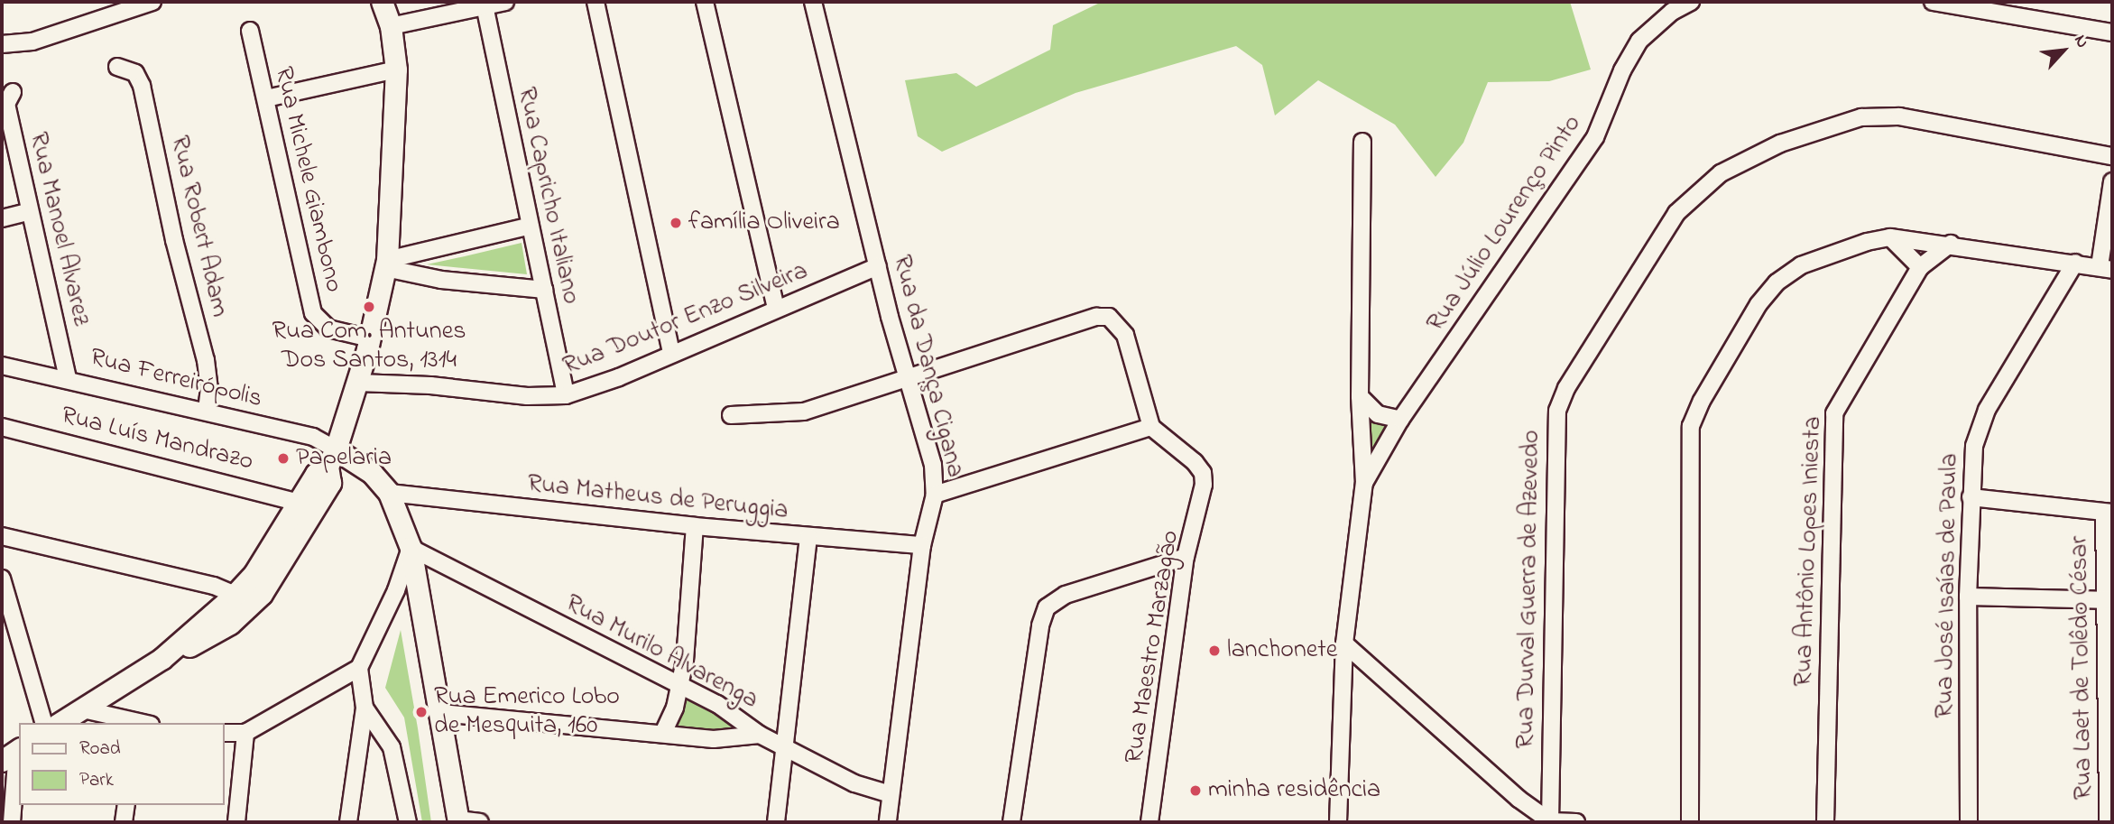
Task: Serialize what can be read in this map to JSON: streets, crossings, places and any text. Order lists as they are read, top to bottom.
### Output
{
  "streets": {
    "street": [
      "Rua Michele Giambono",
      "Rua Capricho Italiano",
      "Rua Júlio Lourenço Pinto",
      "Rua Robert Adam",
      "Rua Manoel Alvarez",
      "Rua Doutor Enzo Silveira",
      "Rua da Dança Cigana",
      "Rua Ferreirópolis",
      "Rua Luís Mandrazo",
      "Rua Matheus de Peruggia",
      "Rua Antônio Lopes Iniesta",
      "Rua José Isaías de Paula",
      "Rua Durval Guerra de Azevedo",
      "Rua Maestro Marzagão",
      "Rua Murilo Alvarenga",
      "Rua Laet de Tolêdo César"
    ]
  },
  "crossings": [
    ["Rua Capricho Italiano", "Rua Doutor Enzo Silveira"],
    ["Rua Robert Adam", "Rua Ferreirópolis"],
    ["Rua Manoel Alvarez", "Rua Ferreirópolis"],
    ["Rua Doutor Enzo Silveira", "Rua da Dança Cigana"],
    ["Rua da Dança Cigana", "Rua Matheus de Peruggia"],
    ["Rua da Dança Cigana", "Rua Murilo Alvarenga"]
  ],
  "places": [
    "família Oliveira",
    "Rua Com. Antunes Dos Santos, 1314",
    "Papelaria",
    "lanchonete",
    "Rua Emerico Lobo de Mesquita, 160",
    "minha residência"
  ],
  "legend": ["Road", "Park"],
  "north": "top right"
}
